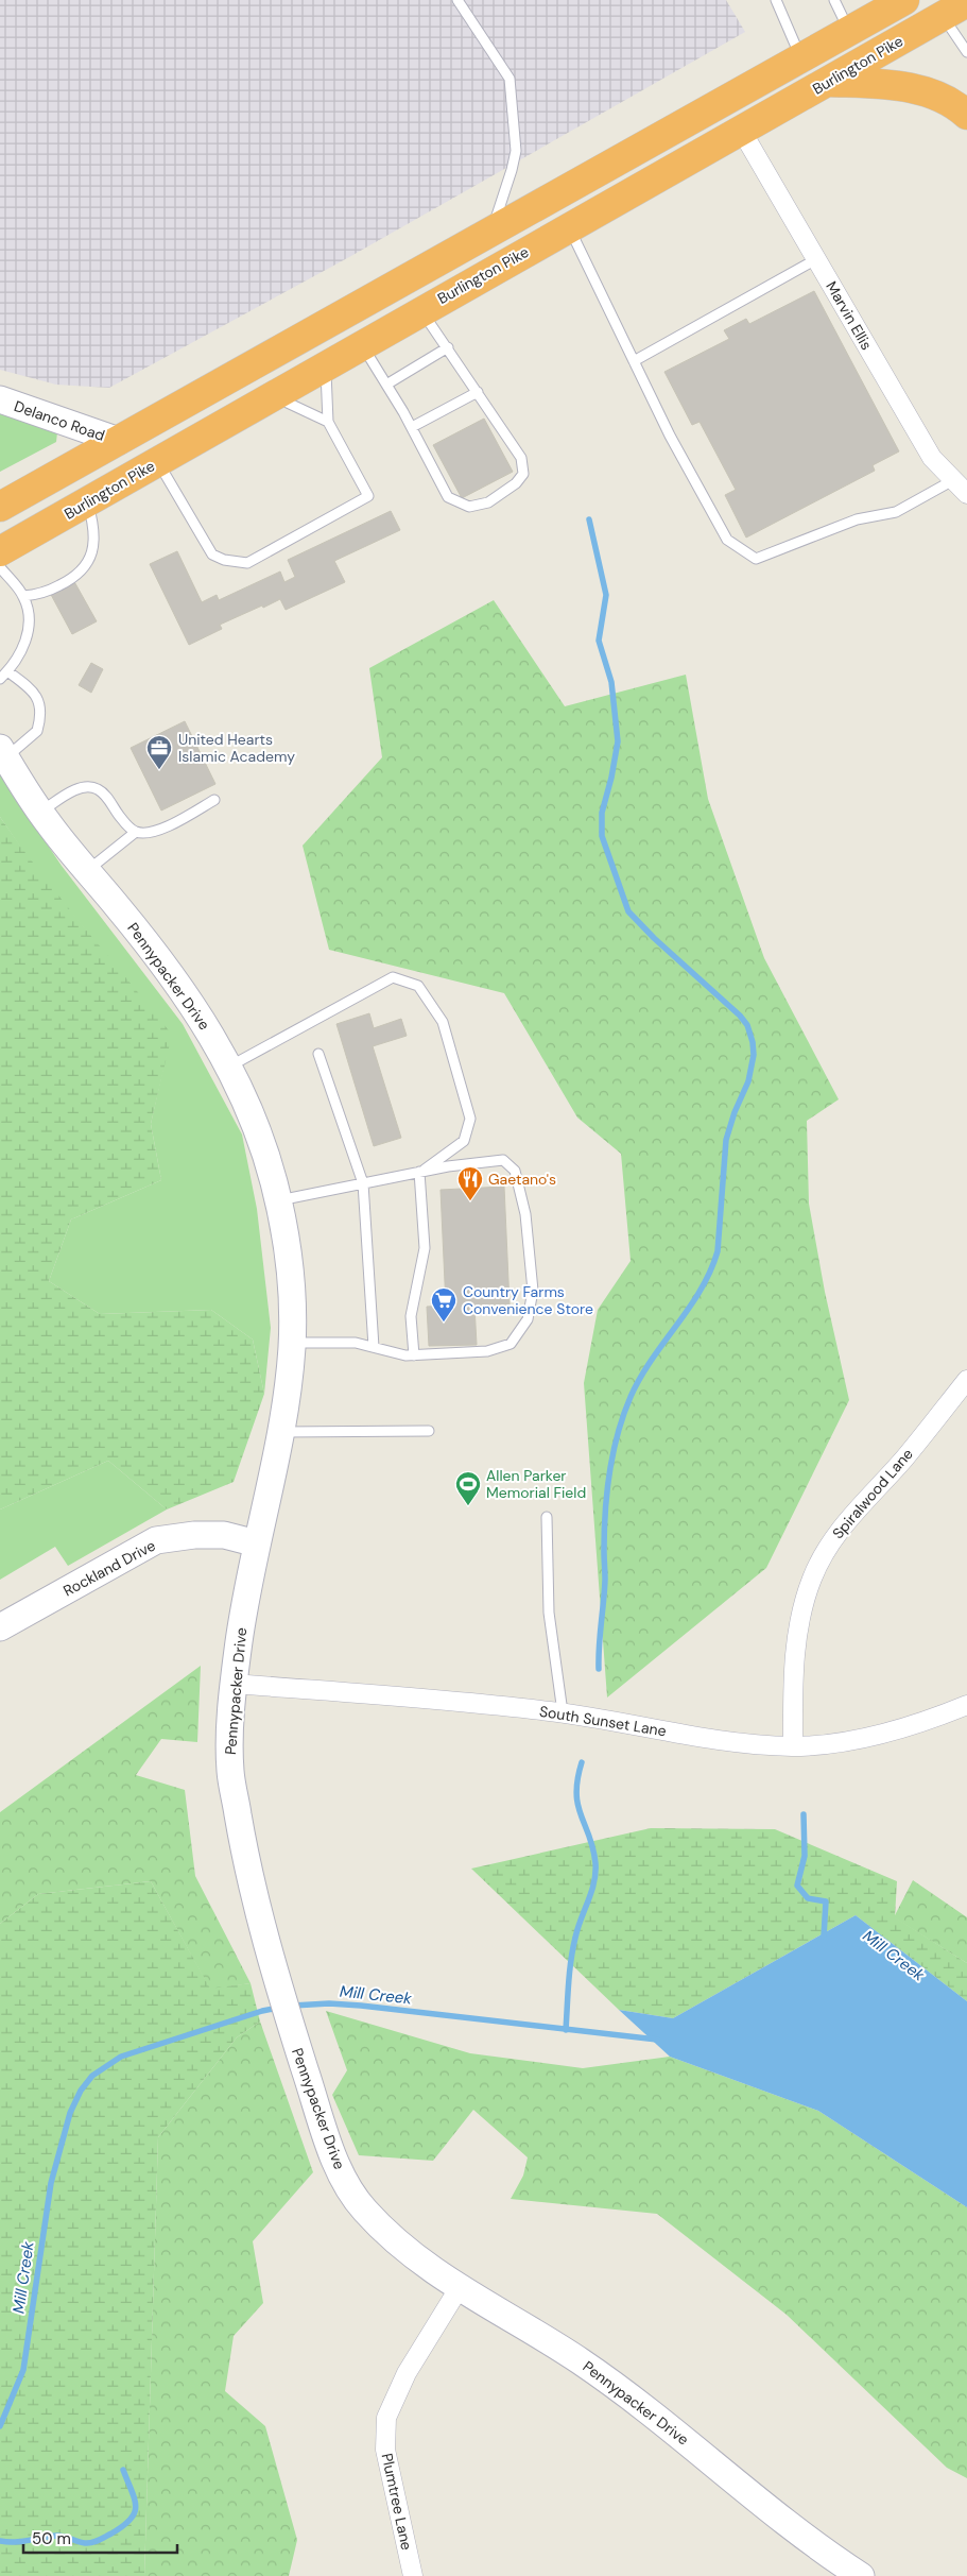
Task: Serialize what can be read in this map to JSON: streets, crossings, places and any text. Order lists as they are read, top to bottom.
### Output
{
  "streets": {
    "highway": ["Burlington Pike"],
    "street": [
      "Marvin Ellis",
      "Delanco Road",
      "Pennypacker Drive",
      "Spiralwood Lane",
      "Rockland Drive",
      "South Sunset Lane",
      "Plumtree Lane"
    ]
  },
  "crossings": [
    ["Burlington Pike", "Marvin Ellis"],
    ["Pennypacker Drive", "Rockland Drive"],
    ["Pennypacker Drive", "South Sunset Lane"],
    ["Pennypacker Drive", "Plumtree Lane"],
    ["Spiralwood Lane", "South Sunset Lane"]
  ],
  "water": ["Mill Creek"],
  "places": {
    "office": ["United Hearts Islamic Academy"],
    "restaurant": ["Gaetano's"],
    "supermarket": ["Country Farms Convenience Store"],
    "sports": ["Allen Parker Memorial Field"]
  },
  "scale_bar": "50 m"
}
